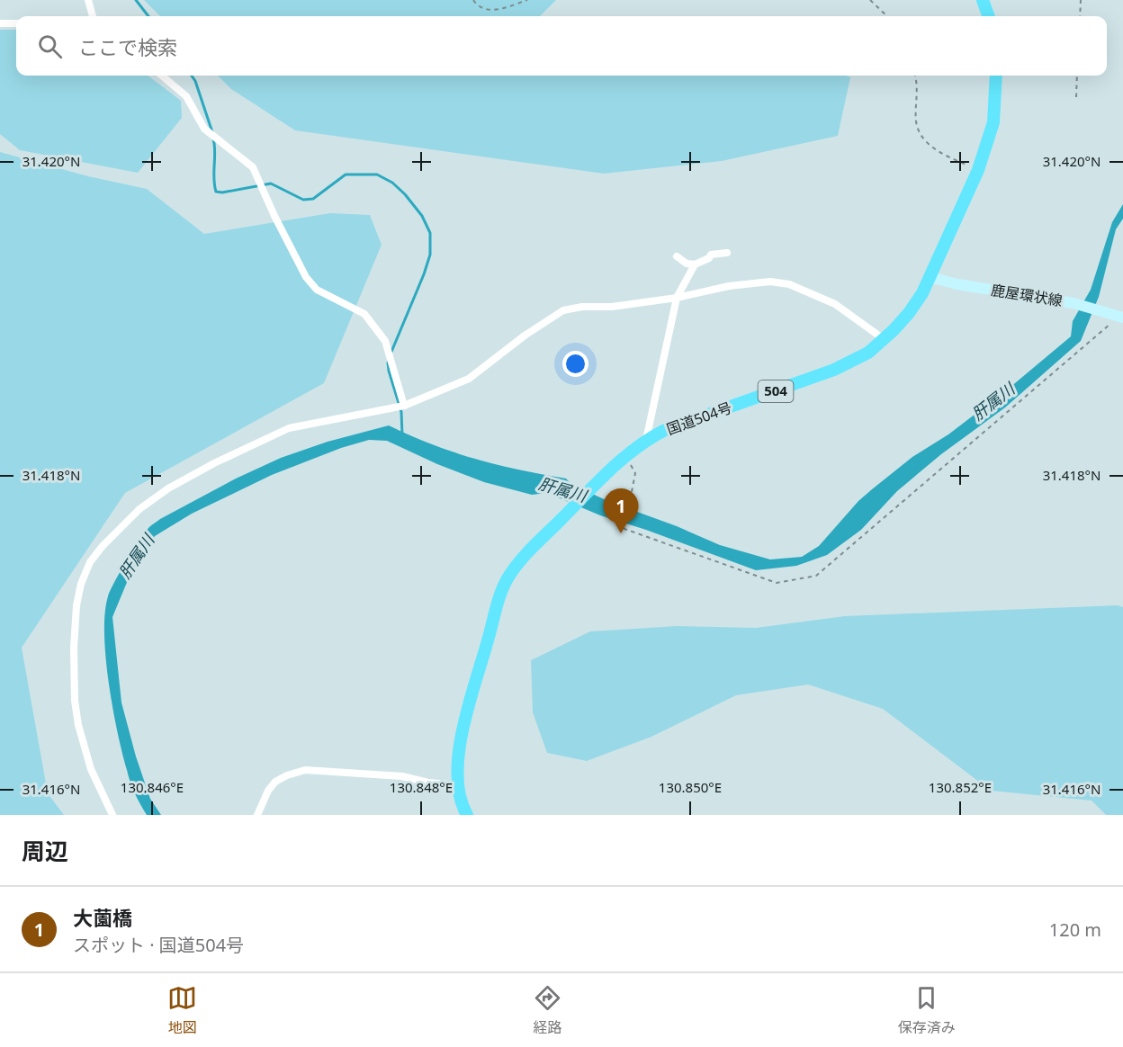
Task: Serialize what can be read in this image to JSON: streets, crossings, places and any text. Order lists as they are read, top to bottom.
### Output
{
  "streets": {
    "highway": ["504", "国道504号"],
    "main road": ["鹿屋環状線"]
  },
  "crossings": [
    ["鹿屋環状線", "国道504号"]
  ],
  "water": ["肝属川"],
  "page": {
    "search": "ここで検索",
    "pins": "1",
    "heading": "周辺",
    "list": [
      {
        "mark": "1",
        "name": "大薗橋",
        "note": "スポット · 国道504号",
        "value": "120 m"
      }
    ],
    "nav": ["地図", "経路", "保存済み"]
  },
  "coordinates": [
    "31.420°N",
    "31.418°N",
    "130.846°E",
    "130.848°E",
    "130.850°E",
    "130.852°E",
    "31.416°N"
  ]
}
